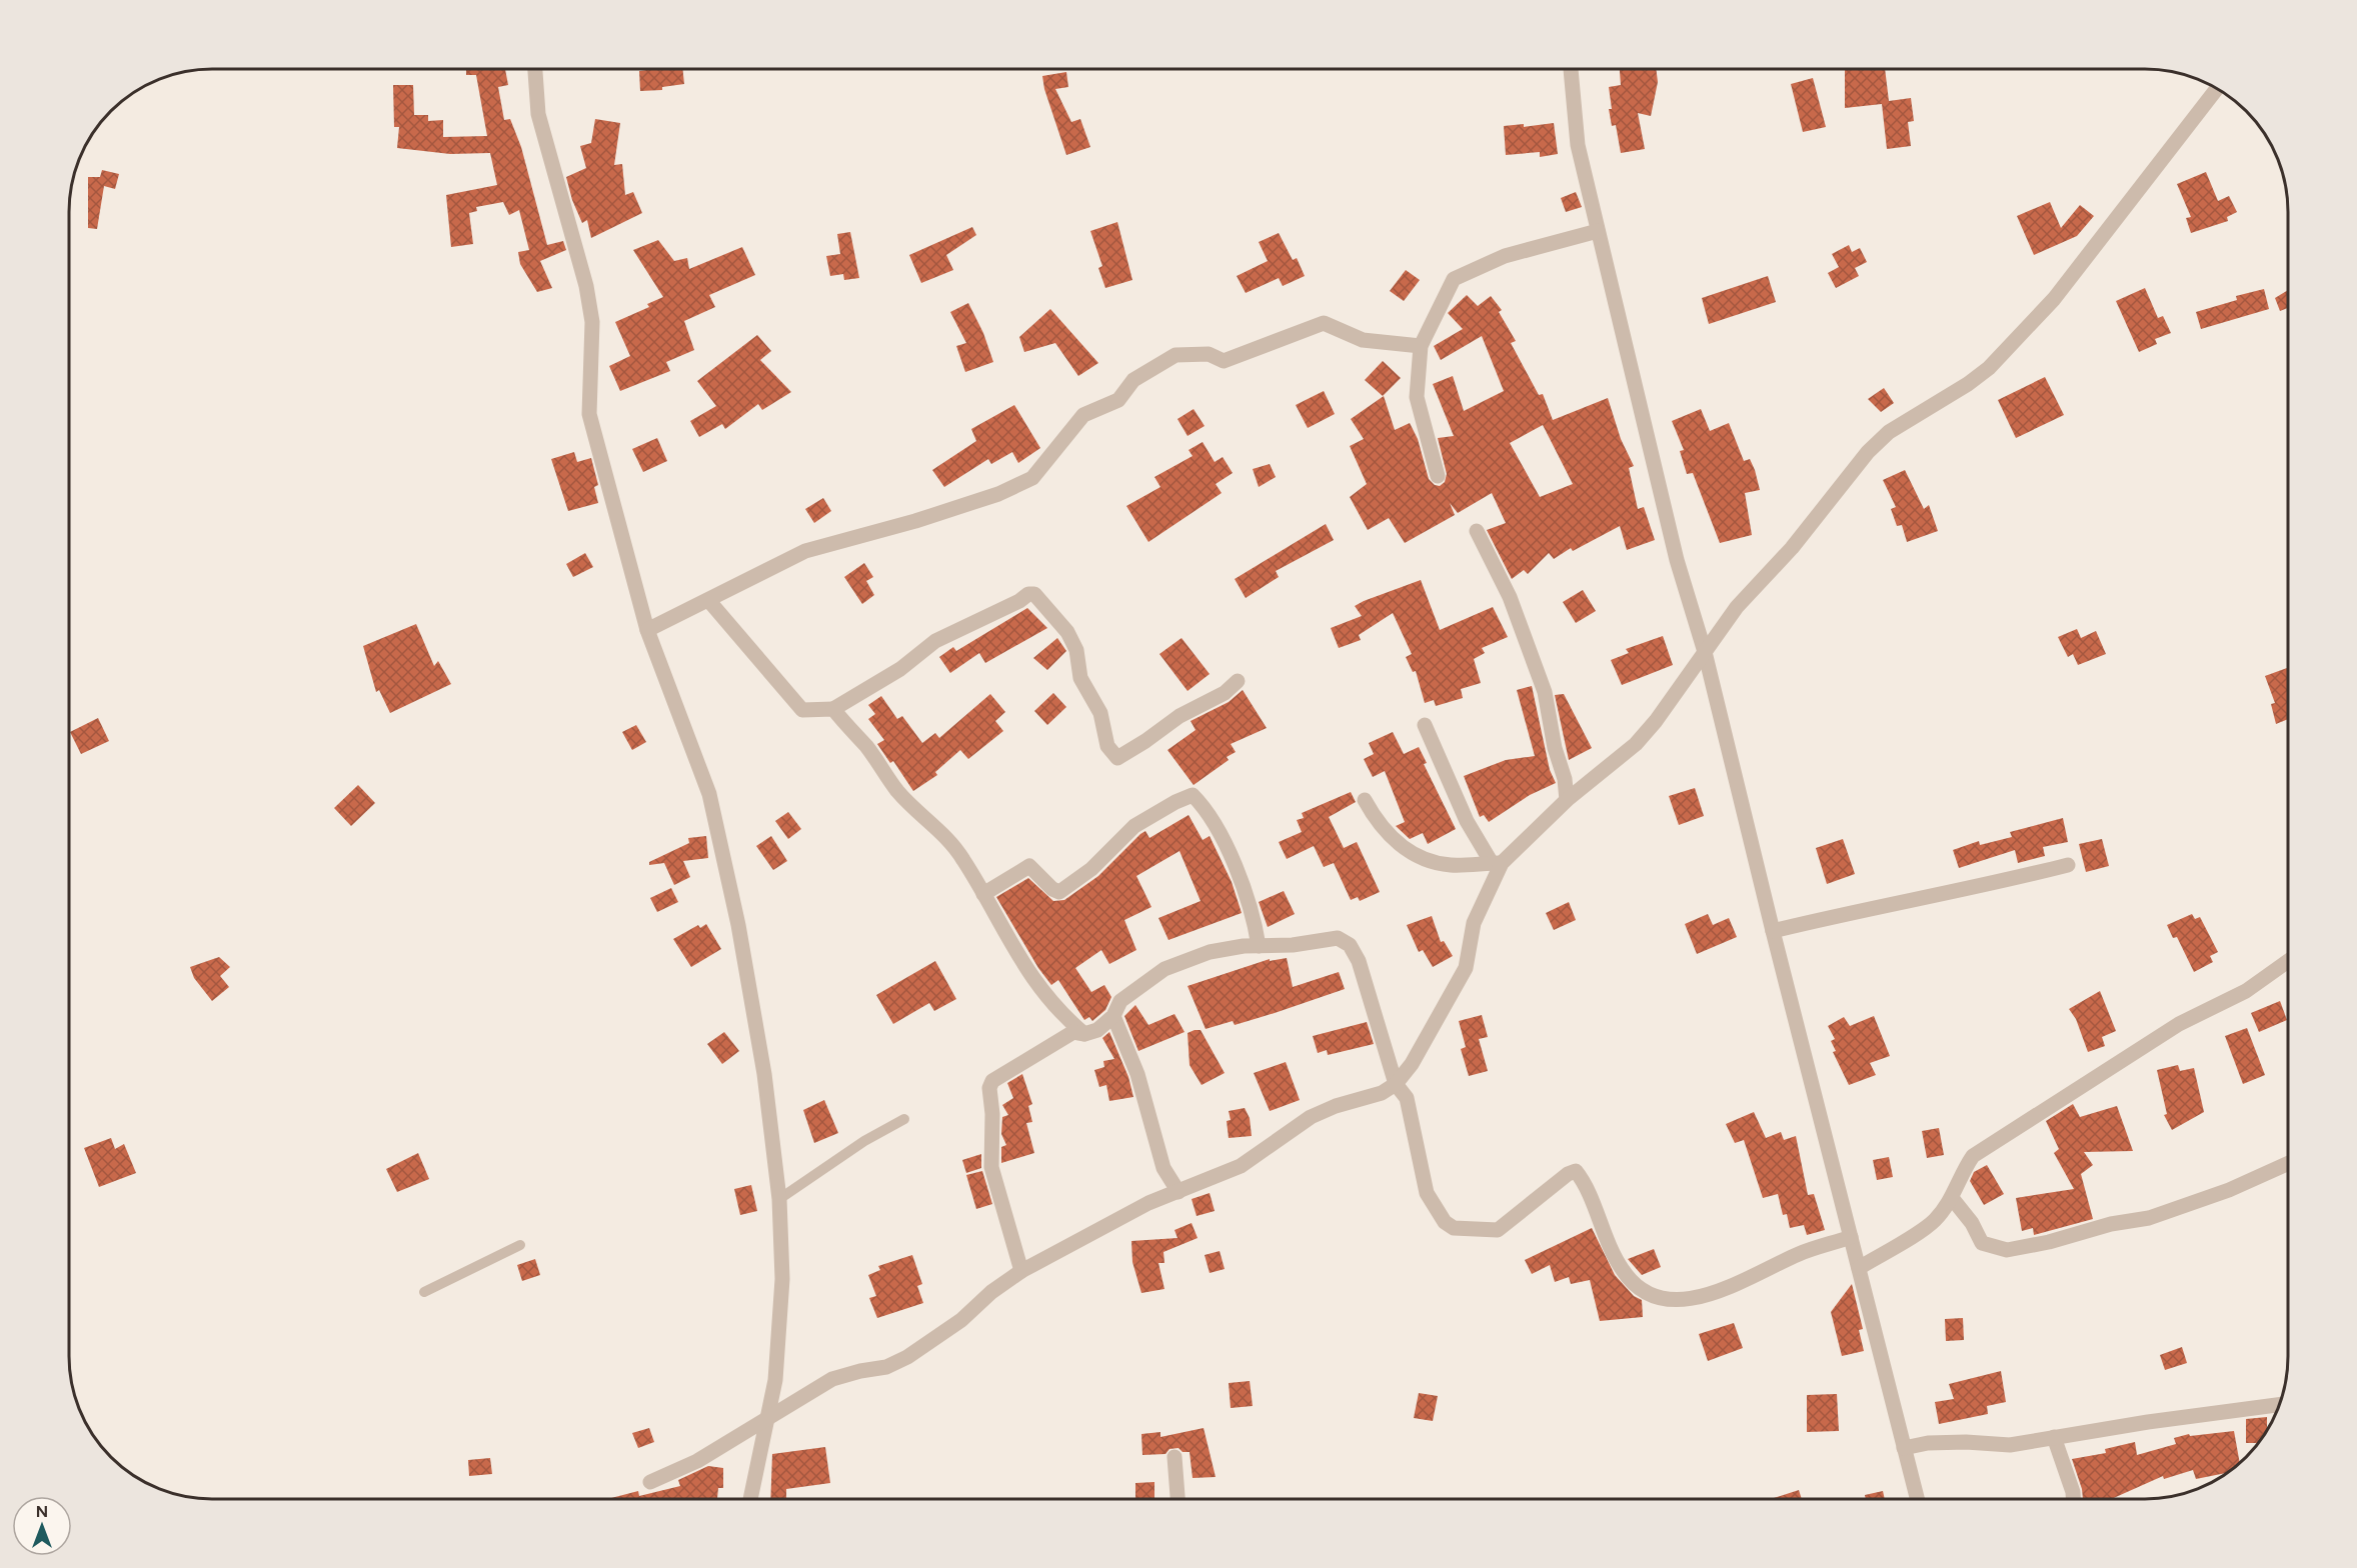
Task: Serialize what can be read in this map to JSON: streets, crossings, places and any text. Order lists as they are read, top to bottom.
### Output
{
  "north": "top"
}
